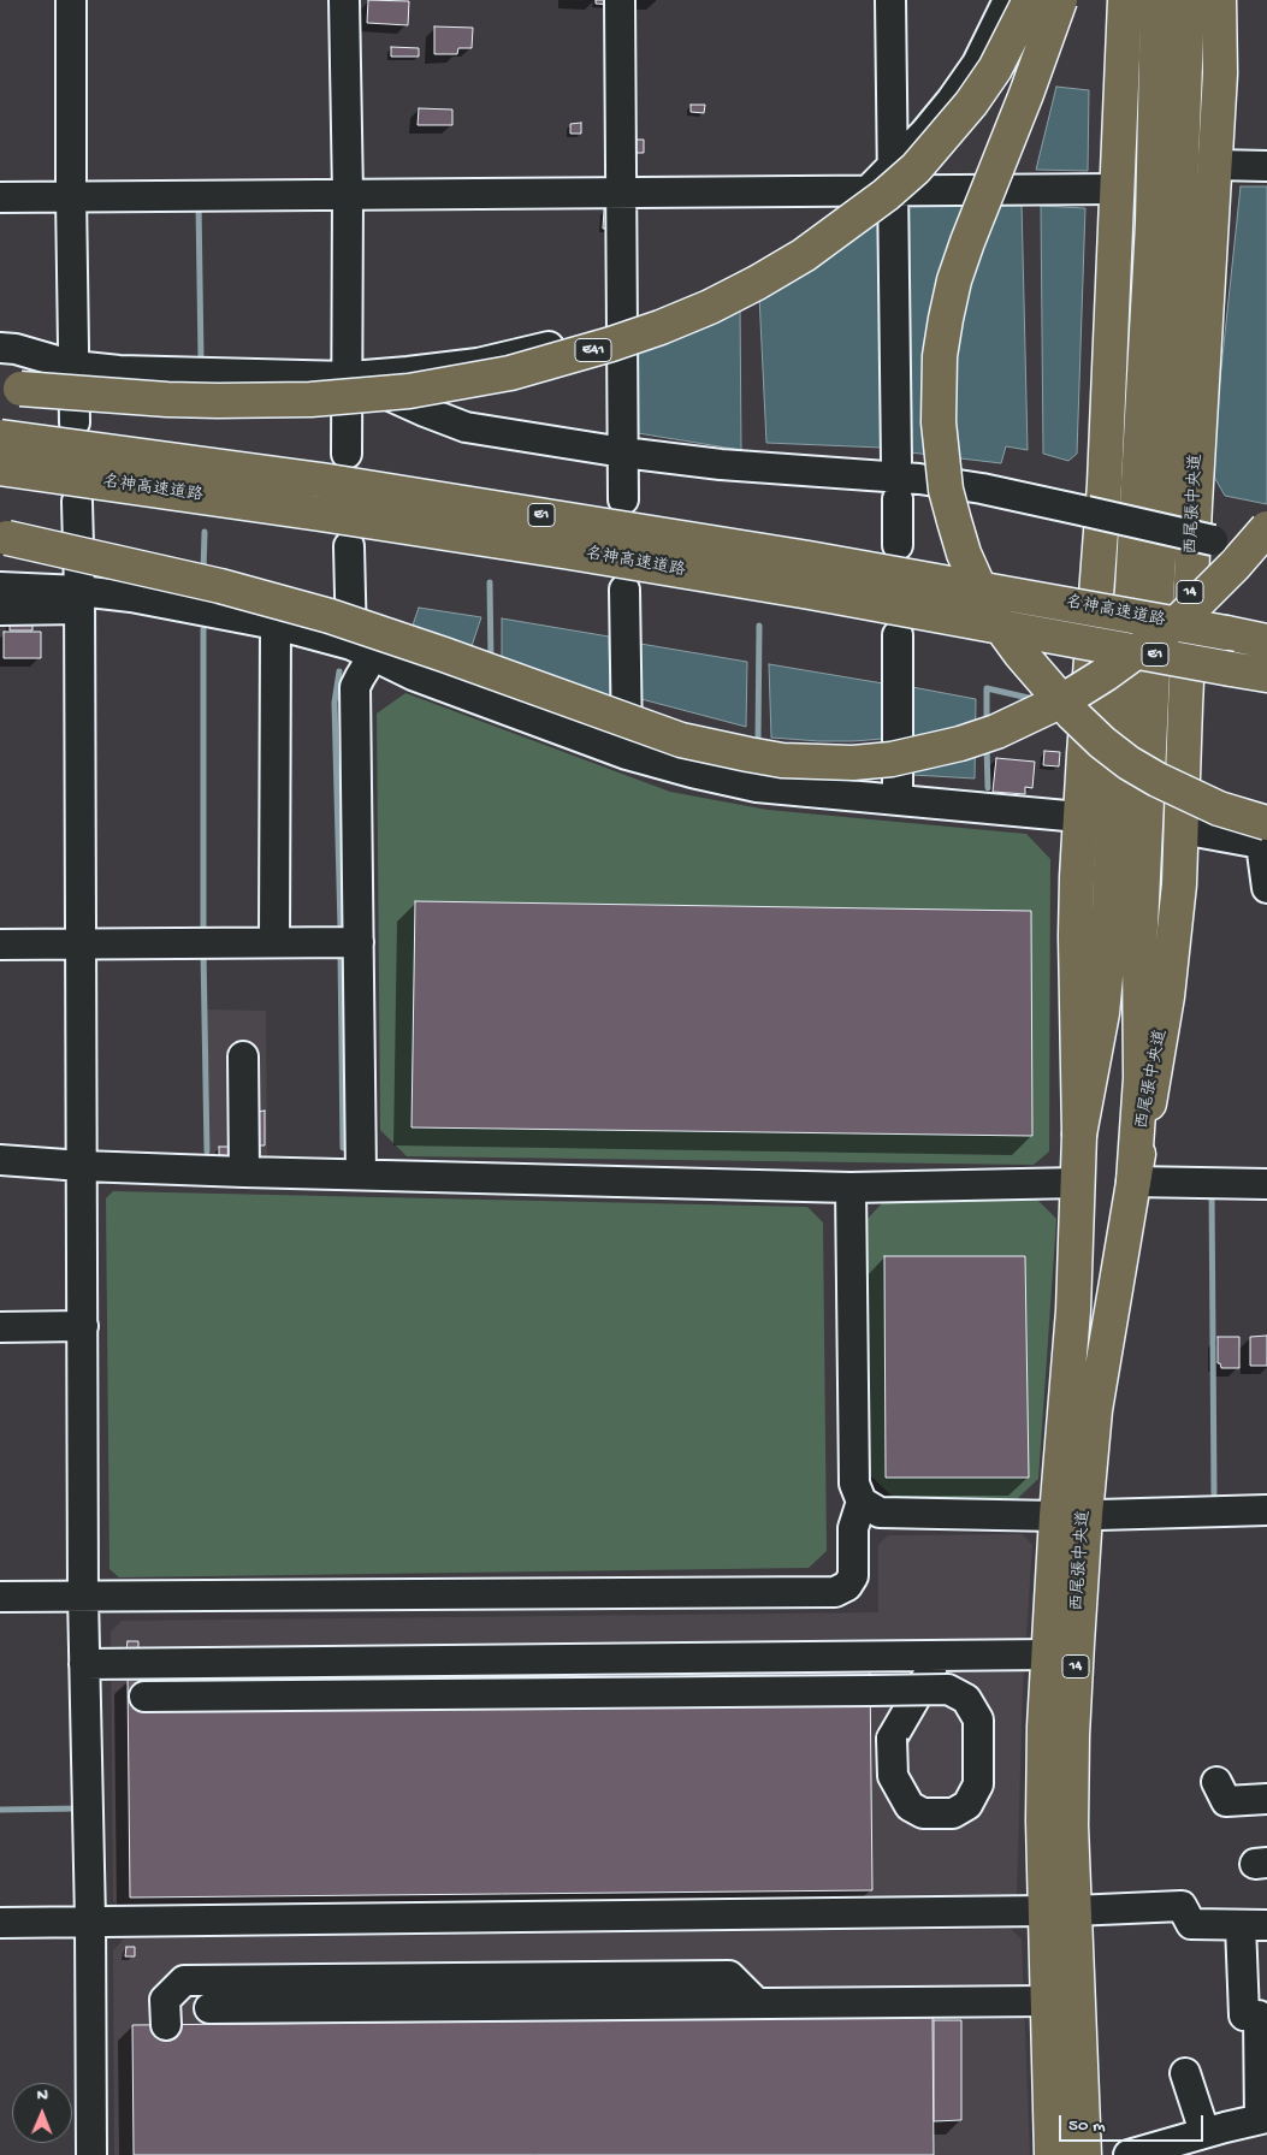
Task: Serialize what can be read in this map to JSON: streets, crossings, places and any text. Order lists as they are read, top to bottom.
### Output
{
  "streets": {
    "main road": [
      "E41",
      "名神高速道路",
      "西尾張中央道",
      "E1",
      "14"
    ]
  },
  "scale_bar": "50 m",
  "north": "top"
}
